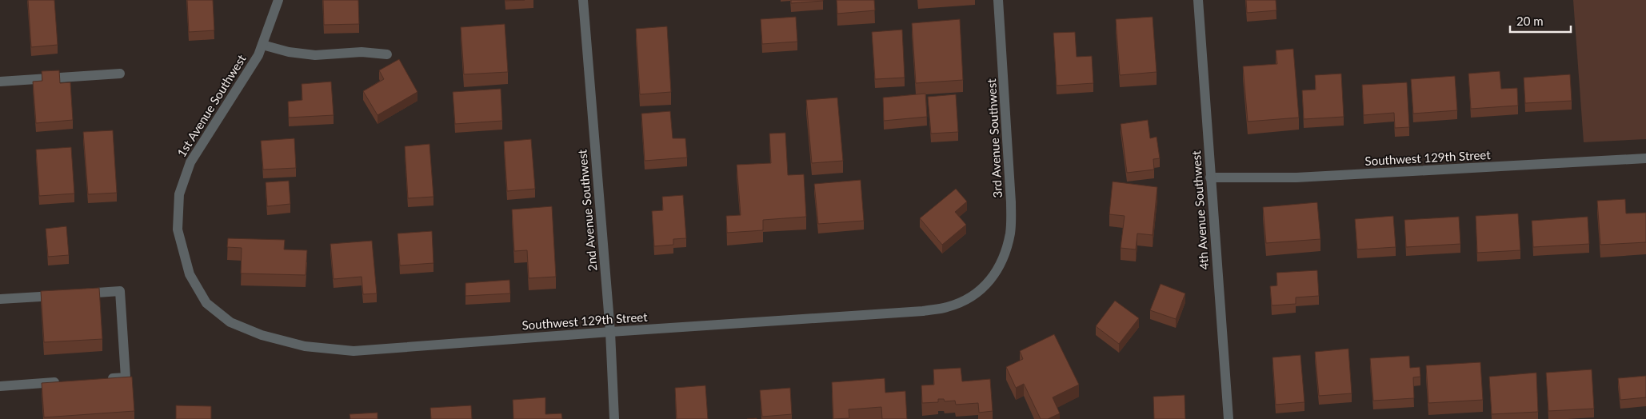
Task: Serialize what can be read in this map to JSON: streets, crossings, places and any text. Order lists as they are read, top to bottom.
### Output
{
  "streets": {
    "street": [
      "1st Avenue Southwest",
      "3rd Avenue Southwest",
      "Southwest 129th Street",
      "2nd Avenue Southwest",
      "4th Avenue Southwest"
    ]
  },
  "crossings": [
    ["1st Avenue Southwest", "Southwest 129th Street"],
    ["3rd Avenue Southwest", "Southwest 129th Street"],
    ["Southwest 129th Street", "2nd Avenue Southwest"],
    ["Southwest 129th Street", "4th Avenue Southwest"]
  ],
  "scale_bar": "20 m"
}
